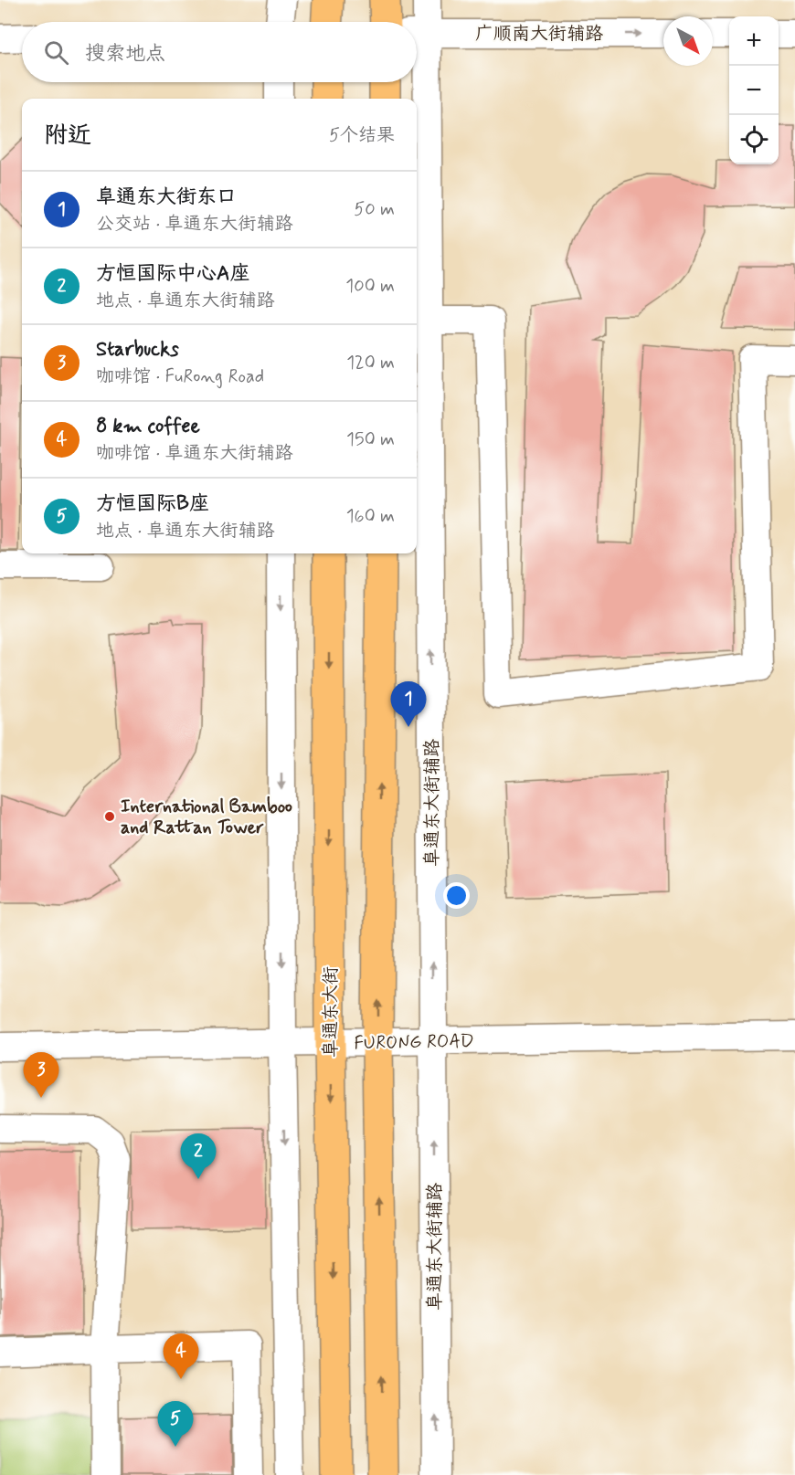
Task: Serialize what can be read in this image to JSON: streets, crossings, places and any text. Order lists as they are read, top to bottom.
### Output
{
  "streets": {
    "main road": ["阜通东大街"],
    "street": ["广顺南大街辅路", "阜通东大街辅路", "FURONG ROAD"]
  },
  "crossings": [
    ["广顺南大街辅路", "阜通东大街辅路"],
    ["阜通东大街辅路", "FURONG ROAD"],
    ["阜通东大街", "FURONG ROAD"]
  ],
  "one_way": ["广顺南大街辅路"],
  "places": ["International Bamboo and Rattan Tower"],
  "north": "bottom right",
  "page": {
    "map_buttons": ["+", "−"],
    "search": "搜索地点",
    "heading": ["附近", "5个结果"],
    "list": [
      {
        "mark": "1",
        "name": "阜通东大街东口",
        "note": "公交站 · 阜通东大街辅路",
        "value": "50 m"
      },
      {
        "mark": "2",
        "name": "方恒国际中心A座",
        "note": "地点 · 阜通东大街辅路",
        "value": "100 m"
      },
      {
        "mark": "3",
        "name": "Starbucks",
        "note": "咖啡馆 · FuRong Road",
        "value": "120 m"
      },
      {
        "mark": "4",
        "name": "8 km coffee",
        "note": "咖啡馆 · 阜通东大街辅路",
        "value": "150 m"
      },
      {
        "mark": "5",
        "name": "方恒国际B座",
        "note": "地点 · 阜通东大街辅路",
        "value": "160 m"
      }
    ],
    "pins": [
      "1",
      "3",
      "2",
      "4",
      "5"
    ]
  }
}
